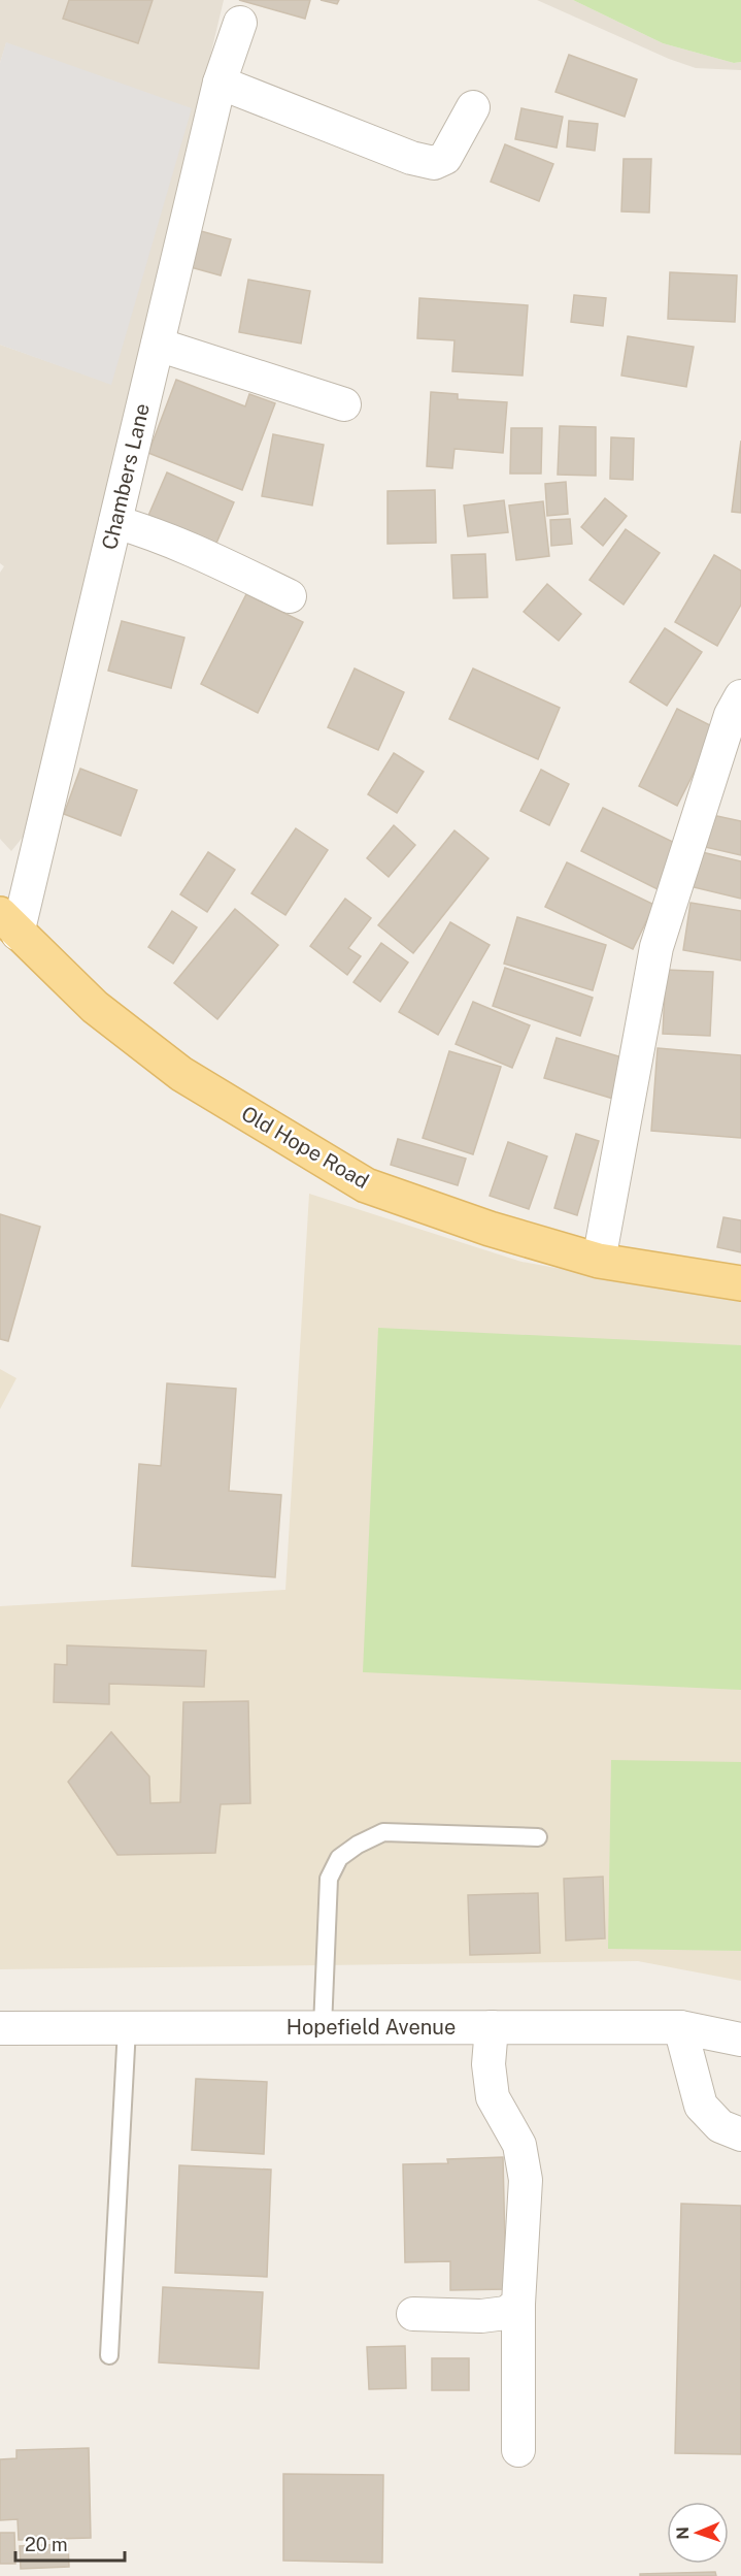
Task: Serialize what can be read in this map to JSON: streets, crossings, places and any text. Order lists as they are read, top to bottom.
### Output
{
  "streets": {
    "main road": ["Old Hope Road"],
    "street": ["Chambers Lane", "Hopefield Avenue"]
  },
  "crossings": [
    ["Chambers Lane", "Old Hope Road"]
  ],
  "scale_bar": "20 m",
  "north": "left"
}
